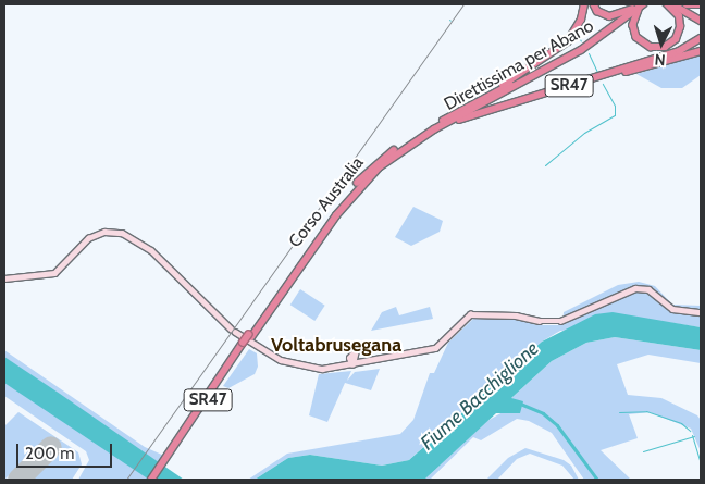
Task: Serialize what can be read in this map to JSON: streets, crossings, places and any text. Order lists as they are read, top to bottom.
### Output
{
  "streets": {
    "highway": ["Direttissima per Abano", "SR47", "Corso Australia"]
  },
  "crossings": [
    ["Direttissima per Abano", "SR47"],
    ["Direttissima per Abano", "Corso Australia"],
    ["SR47", "Corso Australia"]
  ],
  "districts": ["Voltabrusegana"],
  "water": ["Fiume Bacchiglione"],
  "scale_bar": "200 m",
  "north": "bottom"
}
